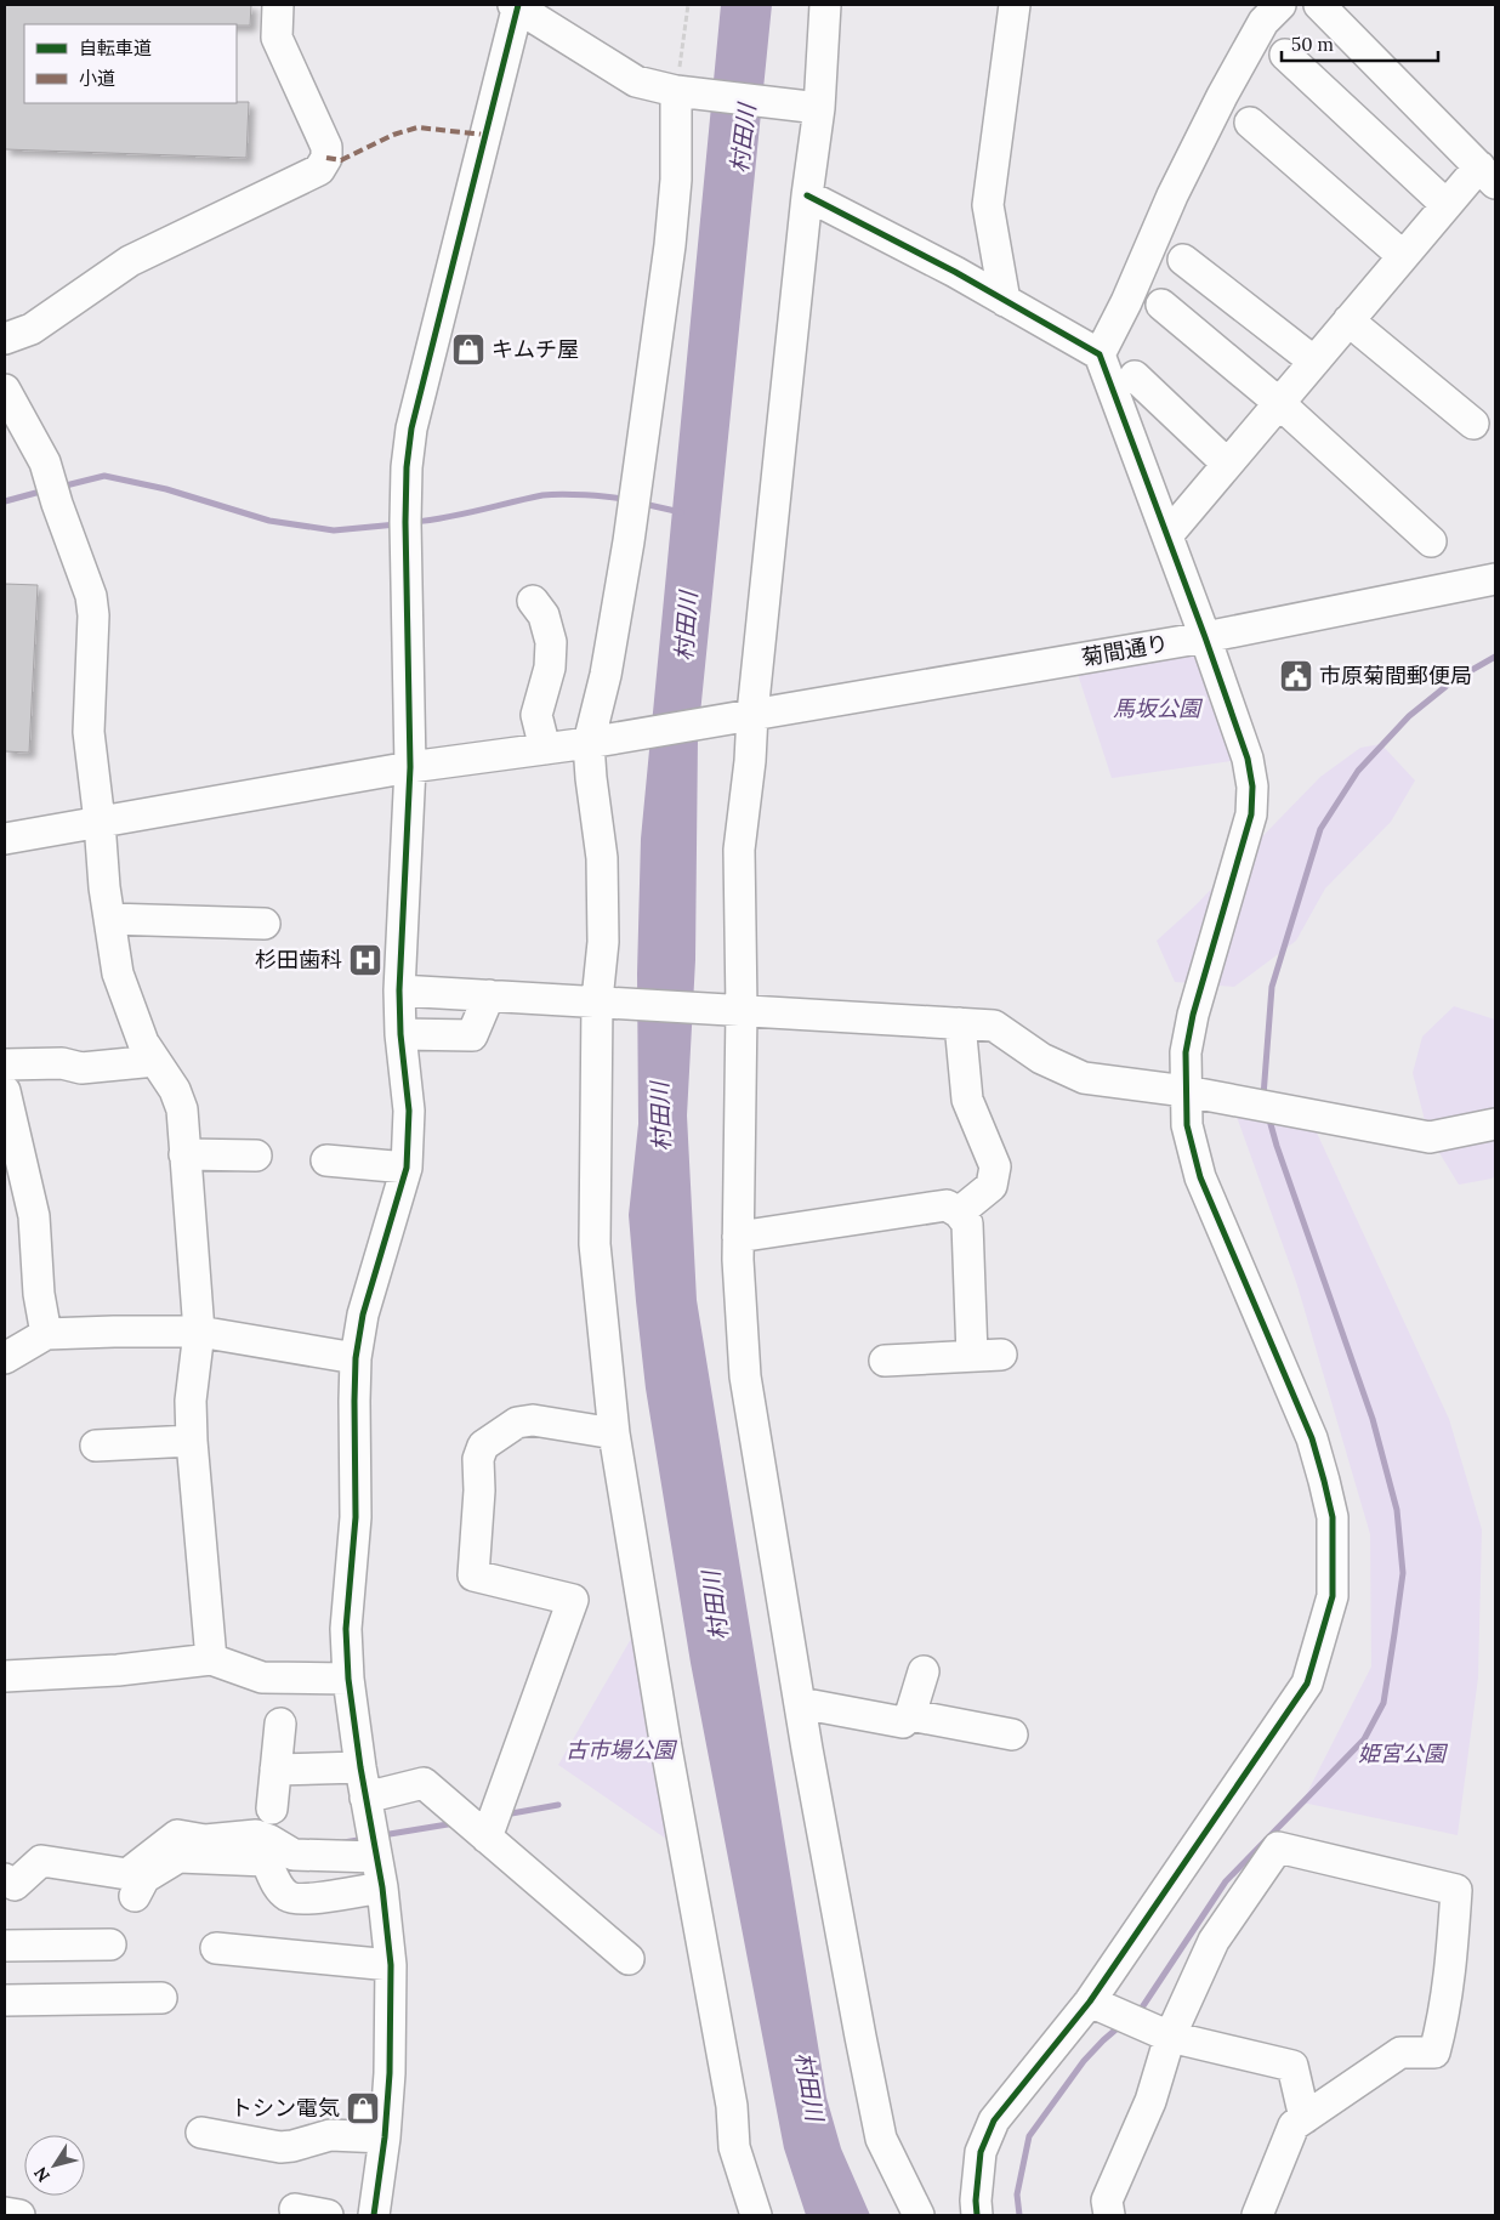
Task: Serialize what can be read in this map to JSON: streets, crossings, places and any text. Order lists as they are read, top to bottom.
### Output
{
  "streets": {
    "street": ["菊間通り"]
  },
  "water": ["村田川"],
  "parks": ["馬坂公園", "古市場公園", "姫宮公園"],
  "places": {
    "shop": ["キムチ屋", "トシン電気"],
    "public building": ["市原菊間郵便局"],
    "hospital": ["杉田歯科"]
  },
  "legend": ["自転車道", "小道"],
  "scale_bar": "50 m",
  "north": "bottom left"
}
